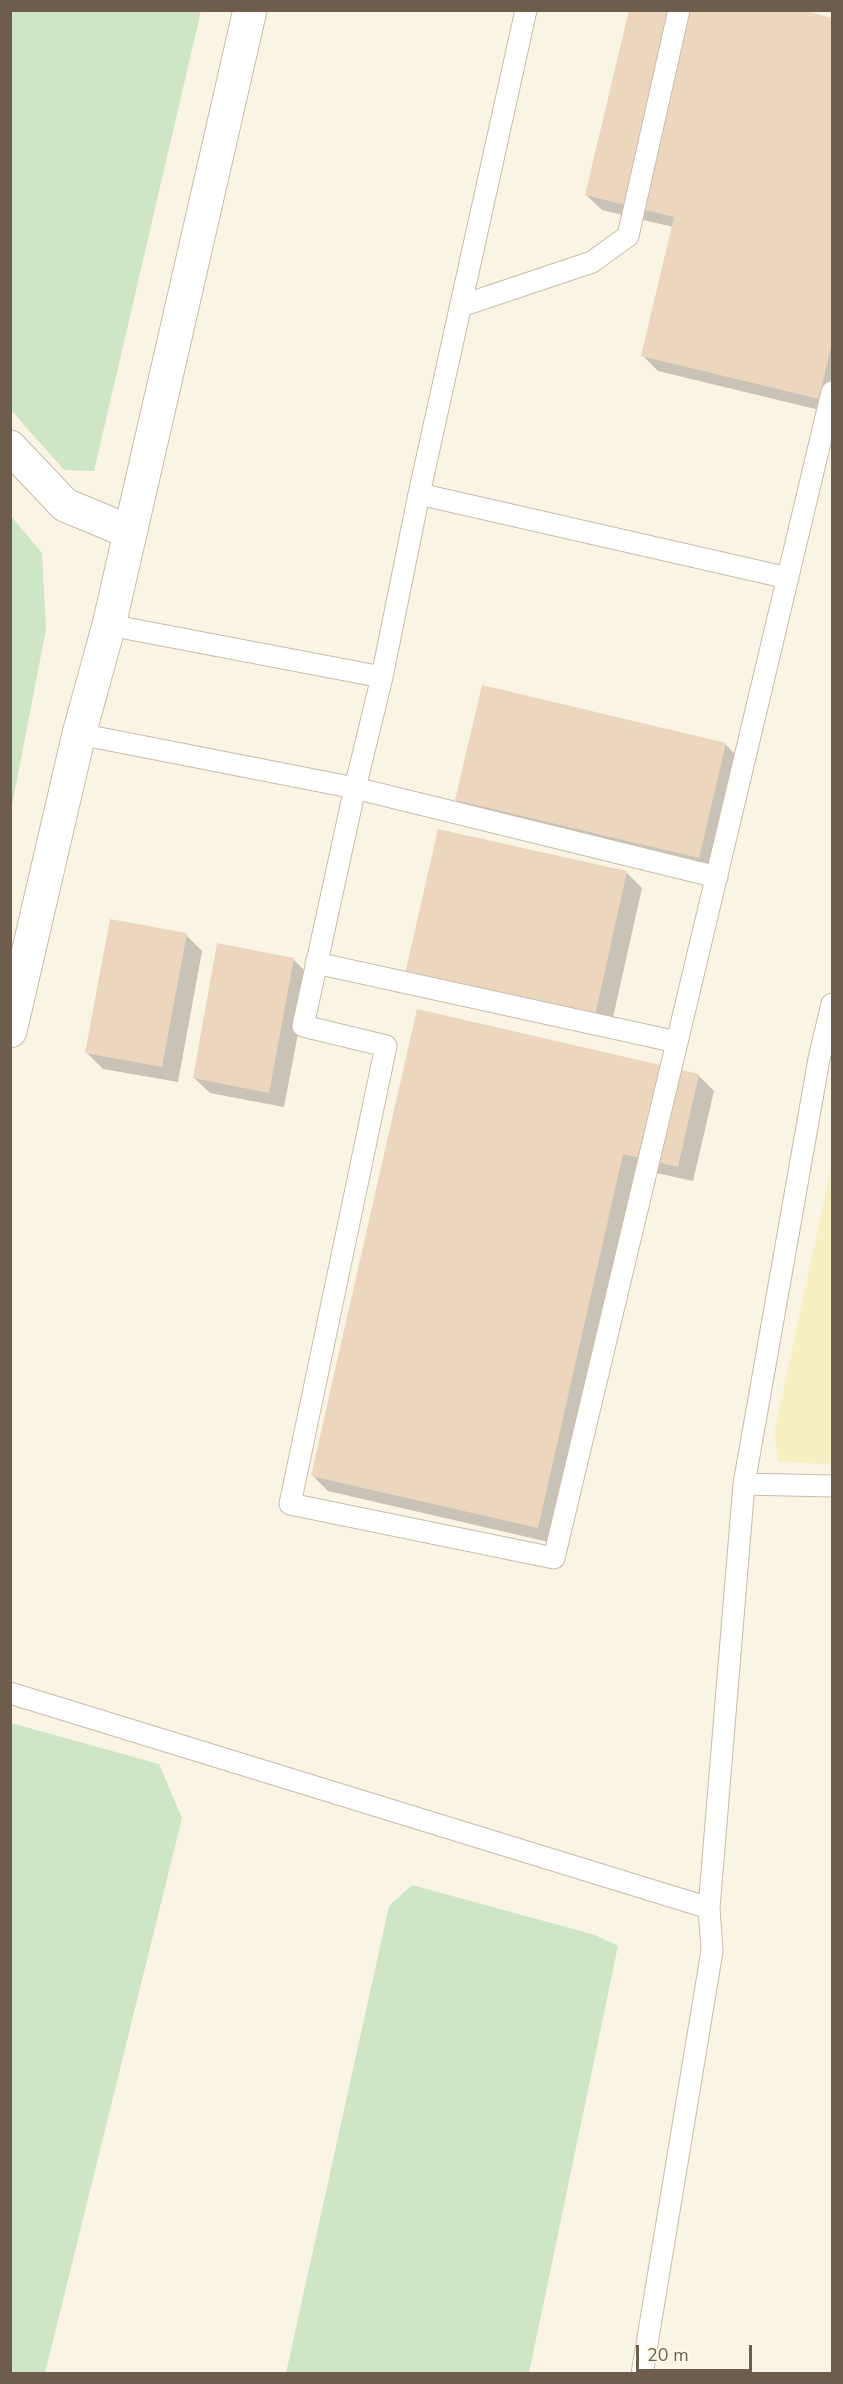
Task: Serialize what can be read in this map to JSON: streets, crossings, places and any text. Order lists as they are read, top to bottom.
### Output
{
  "scale_bar": "20 m"
}
